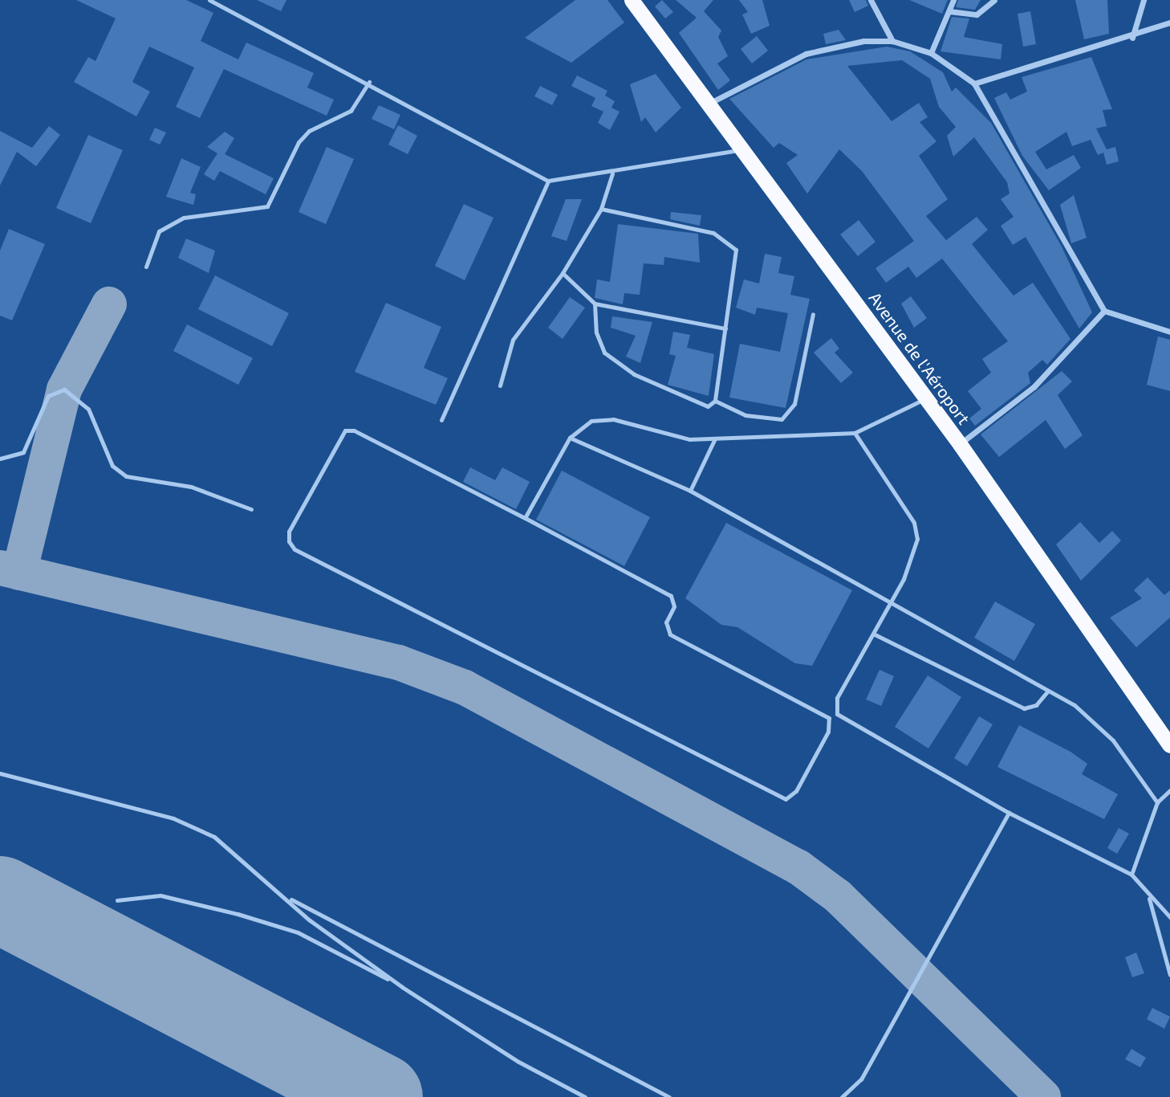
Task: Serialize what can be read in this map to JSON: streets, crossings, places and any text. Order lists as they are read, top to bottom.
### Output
{
  "streets": {
    "highway": ["Avenue de l'Aéroport"]
  }
}
